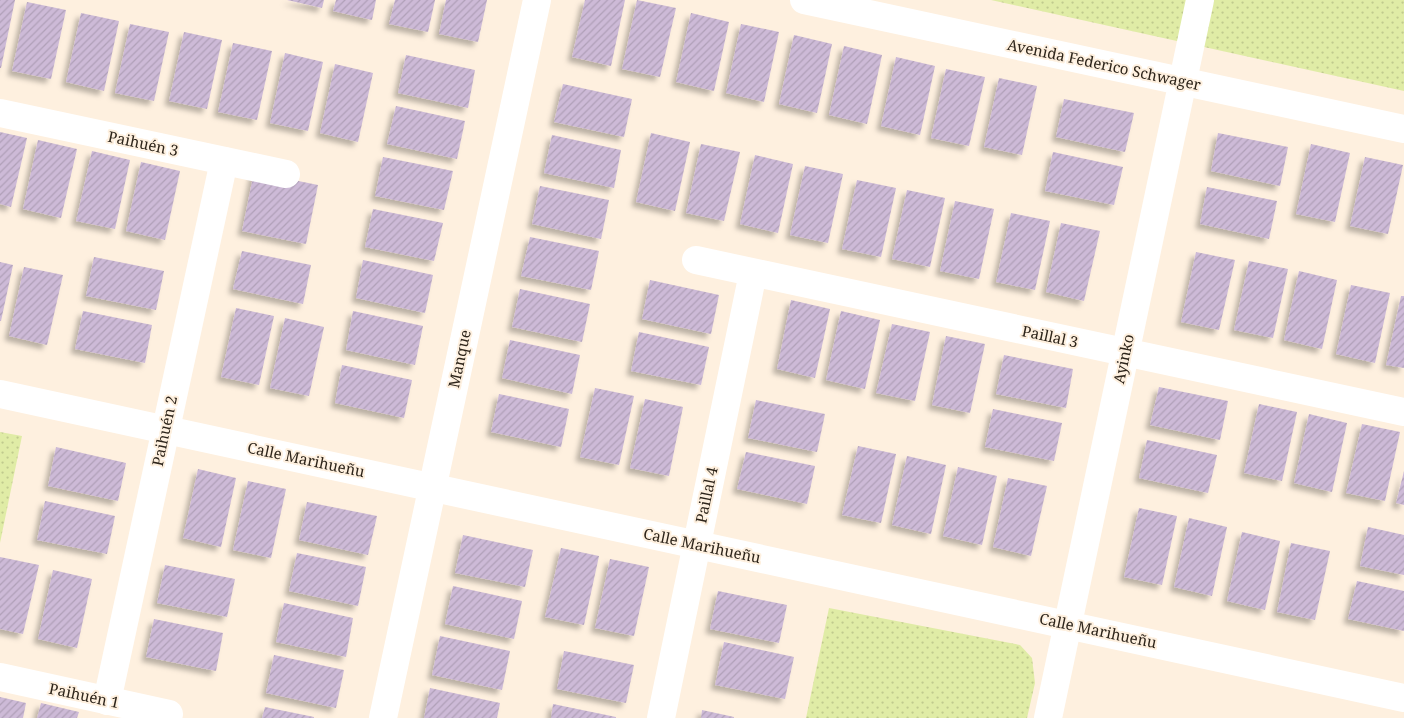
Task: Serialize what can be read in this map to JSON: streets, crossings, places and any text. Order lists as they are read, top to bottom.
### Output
{
  "streets": {
    "street": [
      "Avenida Federico Schwager",
      "Paihuén 3",
      "Paillal 3",
      "Manque",
      "Ayinko",
      "Paihuén 2",
      "Calle Marihueñu",
      "Paillal 4",
      "Paihuén 1"
    ]
  },
  "crossings": [
    ["Avenida Federico Schwager", "Ayinko"],
    ["Paihuén 3", "Paihuén 2"],
    ["Paillal 3", "Ayinko"],
    ["Paillal 3", "Paillal 4"],
    ["Manque", "Calle Marihueñu"],
    ["Ayinko", "Calle Marihueñu"],
    ["Paihuén 2", "Calle Marihueñu"],
    ["Paihuén 2", "Paihuén 1"],
    ["Calle Marihueñu", "Paillal 4"]
  ]
}
